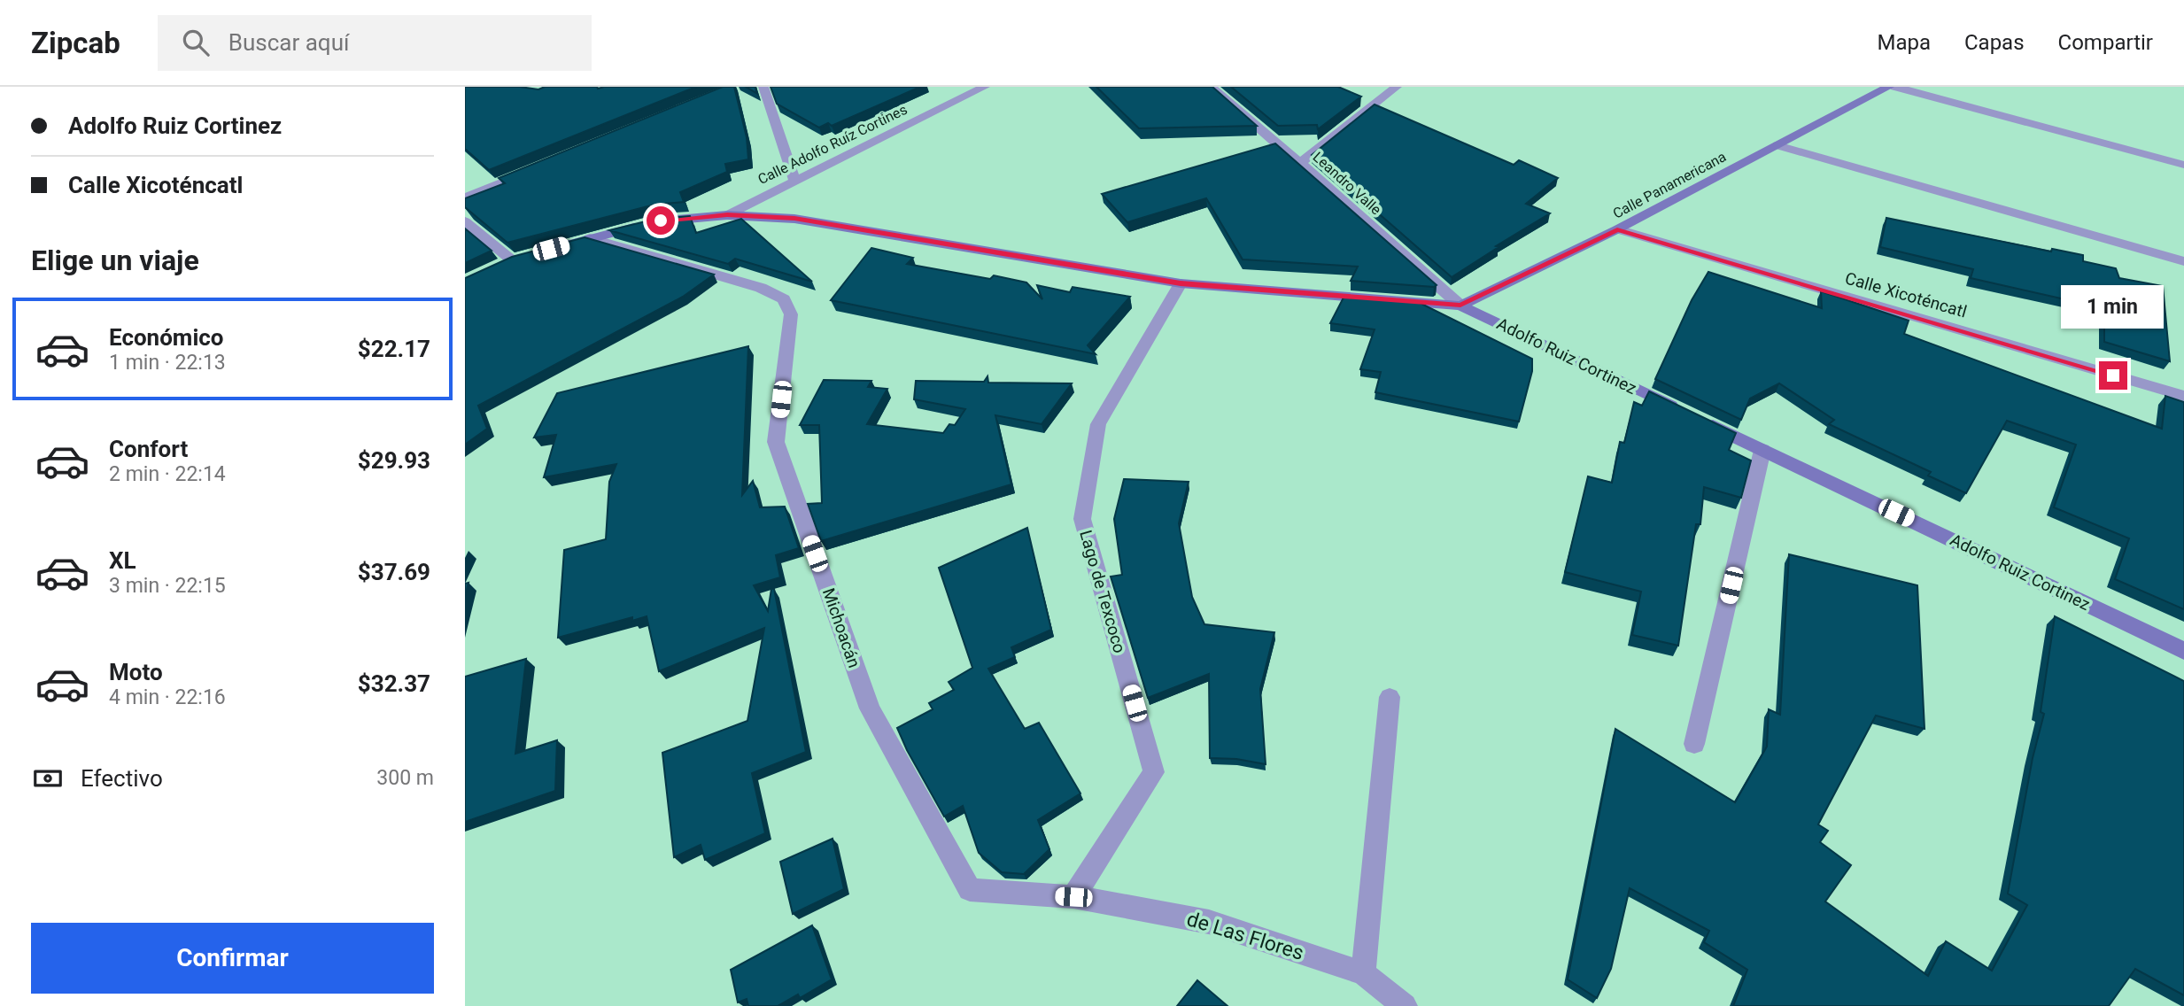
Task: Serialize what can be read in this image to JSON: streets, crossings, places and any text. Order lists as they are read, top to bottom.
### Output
{
  "streets": {
    "main road": ["Calle Panamericana", "Adolfo Ruiz Cortinez"],
    "street": [
      "Calle Adolfo Ruíz Cortines",
      "Leandro Valle",
      "Calle Xicoténcatl",
      "Lago de Texcoco",
      "Michoacán",
      "de Las Flores"
    ]
  },
  "crossings": [
    ["Calle Adolfo Ruíz Cortines", "Adolfo Ruiz Cortinez"],
    ["Leandro Valle", "Calle Panamericana"],
    ["Leandro Valle", "Adolfo Ruiz Cortinez"],
    ["Calle Panamericana", "Calle Xicoténcatl"],
    ["Calle Panamericana", "Adolfo Ruiz Cortinez"],
    ["Adolfo Ruiz Cortinez", "Lago de Texcoco"],
    ["Adolfo Ruiz Cortinez", "Michoacán"],
    ["Lago de Texcoco", "Michoacán"],
    ["Lago de Texcoco", "de Las Flores"],
    ["Michoacán", "de Las Flores"]
  ],
  "page": {
    "header": "Zipcab",
    "search": "Buscar aquí",
    "nav": ["Mapa", "Capas", "Compartir"],
    "banner": ["Adolfo Ruiz Cortinez", "Calle Xicoténcatl"],
    "heading": "Elige un viaje",
    "bubble": "1 min",
    "list": [
      {
        "name": "Económico",
        "note": "1 min · 22:13",
        "value": "$22.17"
      },
      {
        "name": "Confort",
        "note": "2 min · 22:14",
        "value": "$29.93"
      },
      {
        "name": "XL",
        "note": "3 min · 22:15",
        "value": "$37.69"
      },
      {
        "name": "Moto",
        "note": "4 min · 22:16",
        "value": "$32.37"
      }
    ],
    "pay": ["Efectivo", "300 m"],
    "buttons": "Confirmar"
  }
}
